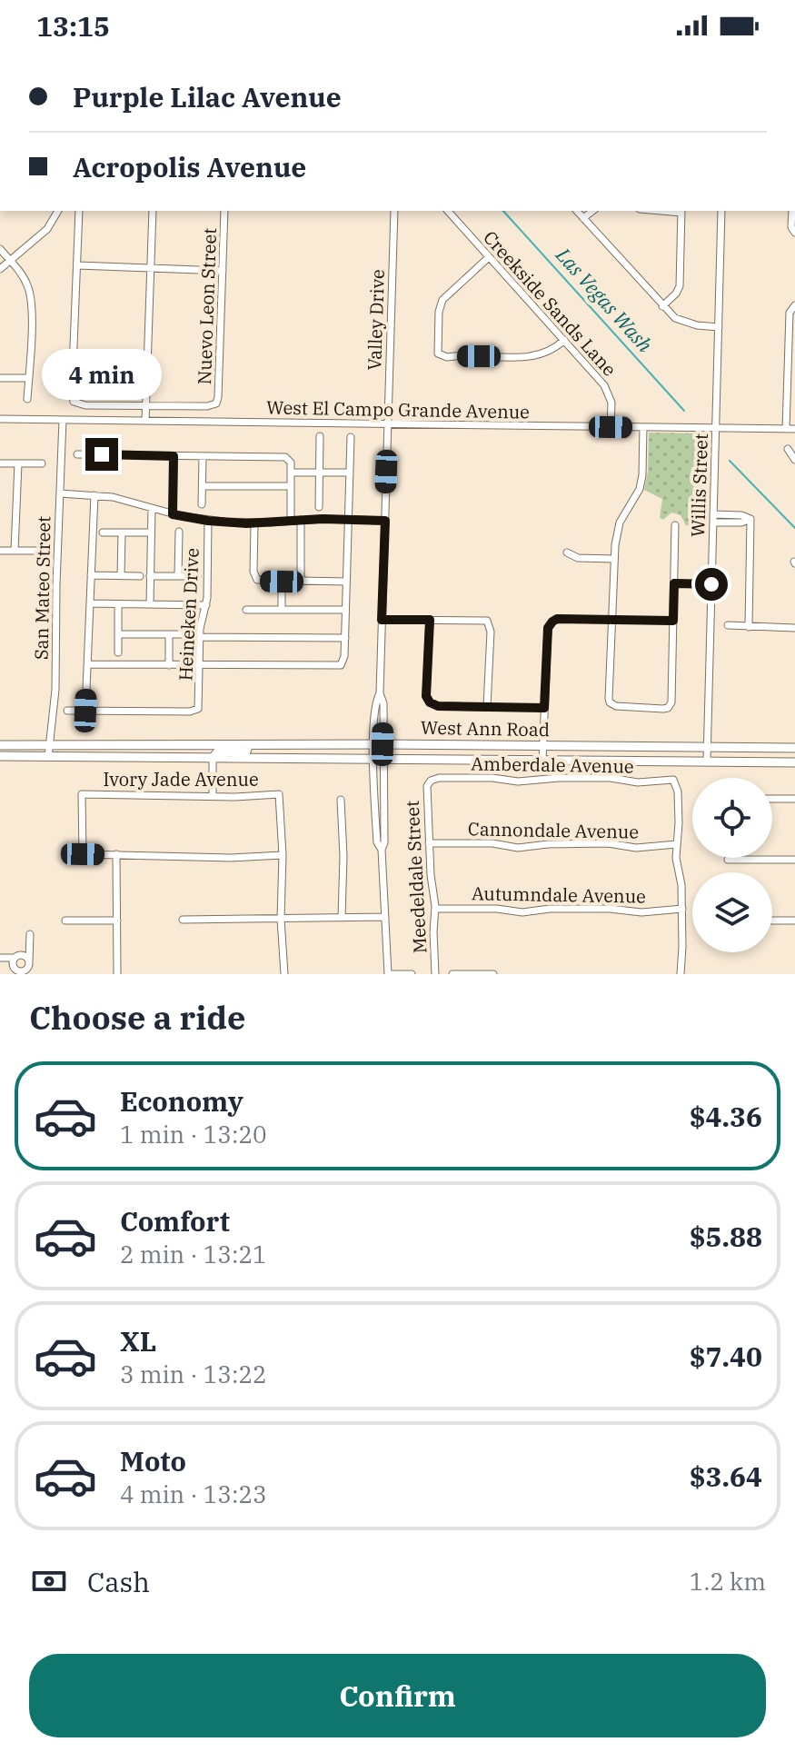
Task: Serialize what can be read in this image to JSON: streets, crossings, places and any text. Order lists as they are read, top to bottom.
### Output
{
  "streets": {
    "main road": ["West Ann Road"],
    "street": [
      "Creekside Sands Lane",
      "Nuevo Leon Street",
      "Valley Drive",
      "West El Campo Grande Avenue",
      "Willis Street",
      "San Mateo Street",
      "Heineken Drive",
      "Amberdale Avenue",
      "Ivory Jade Avenue",
      "Cannondale Avenue",
      "Meedeldale Street",
      "Autumndale Avenue"
    ]
  },
  "crossings": [
    ["Creekside Sands Lane", "West El Campo Grande Avenue"],
    ["Valley Drive", "West El Campo Grande Avenue"],
    ["Valley Drive", "West Ann Road"],
    ["West El Campo Grande Avenue", "Willis Street"],
    ["West El Campo Grande Avenue", "San Mateo Street"],
    ["Willis Street", "West Ann Road"],
    ["San Mateo Street", "West Ann Road"],
    ["Amberdale Avenue", "Cannondale Avenue"],
    ["Amberdale Avenue", "Meedeldale Street"],
    ["Cannondale Avenue", "Meedeldale Street"],
    ["Meedeldale Street", "Autumndale Avenue"]
  ],
  "water": ["Las Vegas Wash"],
  "page": {
    "status": "13:15",
    "banner": ["Purple Lilac Avenue", "Acropolis Avenue"],
    "bubble": "4 min",
    "heading": "Choose a ride",
    "list": [
      {
        "name": "Economy",
        "note": "1 min · 13:20",
        "value": "$4.36"
      },
      {
        "name": "Comfort",
        "note": "2 min · 13:21",
        "value": "$5.88"
      },
      {
        "name": "XL",
        "note": "3 min · 13:22",
        "value": "$7.40"
      },
      {
        "name": "Moto",
        "note": "4 min · 13:23",
        "value": "$3.64"
      }
    ],
    "pay": ["Cash", "1.2 km"],
    "buttons": "Confirm"
  }
}
